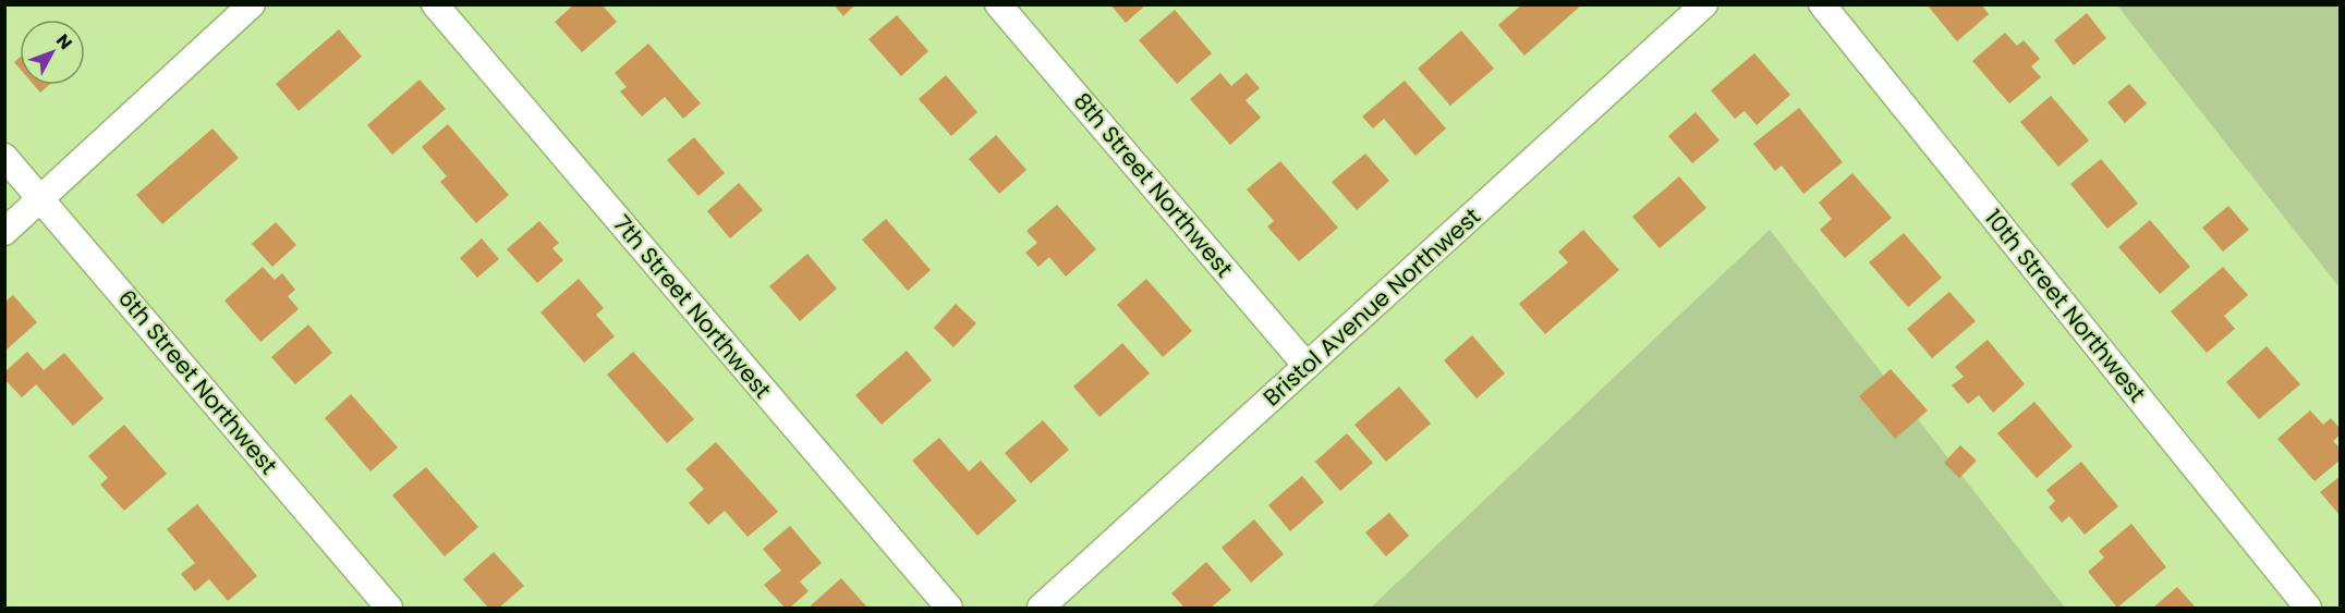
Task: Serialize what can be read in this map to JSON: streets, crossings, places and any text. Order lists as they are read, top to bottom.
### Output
{
  "streets": {
    "street": [
      "8th Street Northwest",
      "10th Street Northwest",
      "7th Street Northwest",
      "Bristol Avenue Northwest",
      "6th Street Northwest"
    ]
  },
  "crossings": [
    ["8th Street Northwest", "Bristol Avenue Northwest"]
  ],
  "north": "top right"
}
